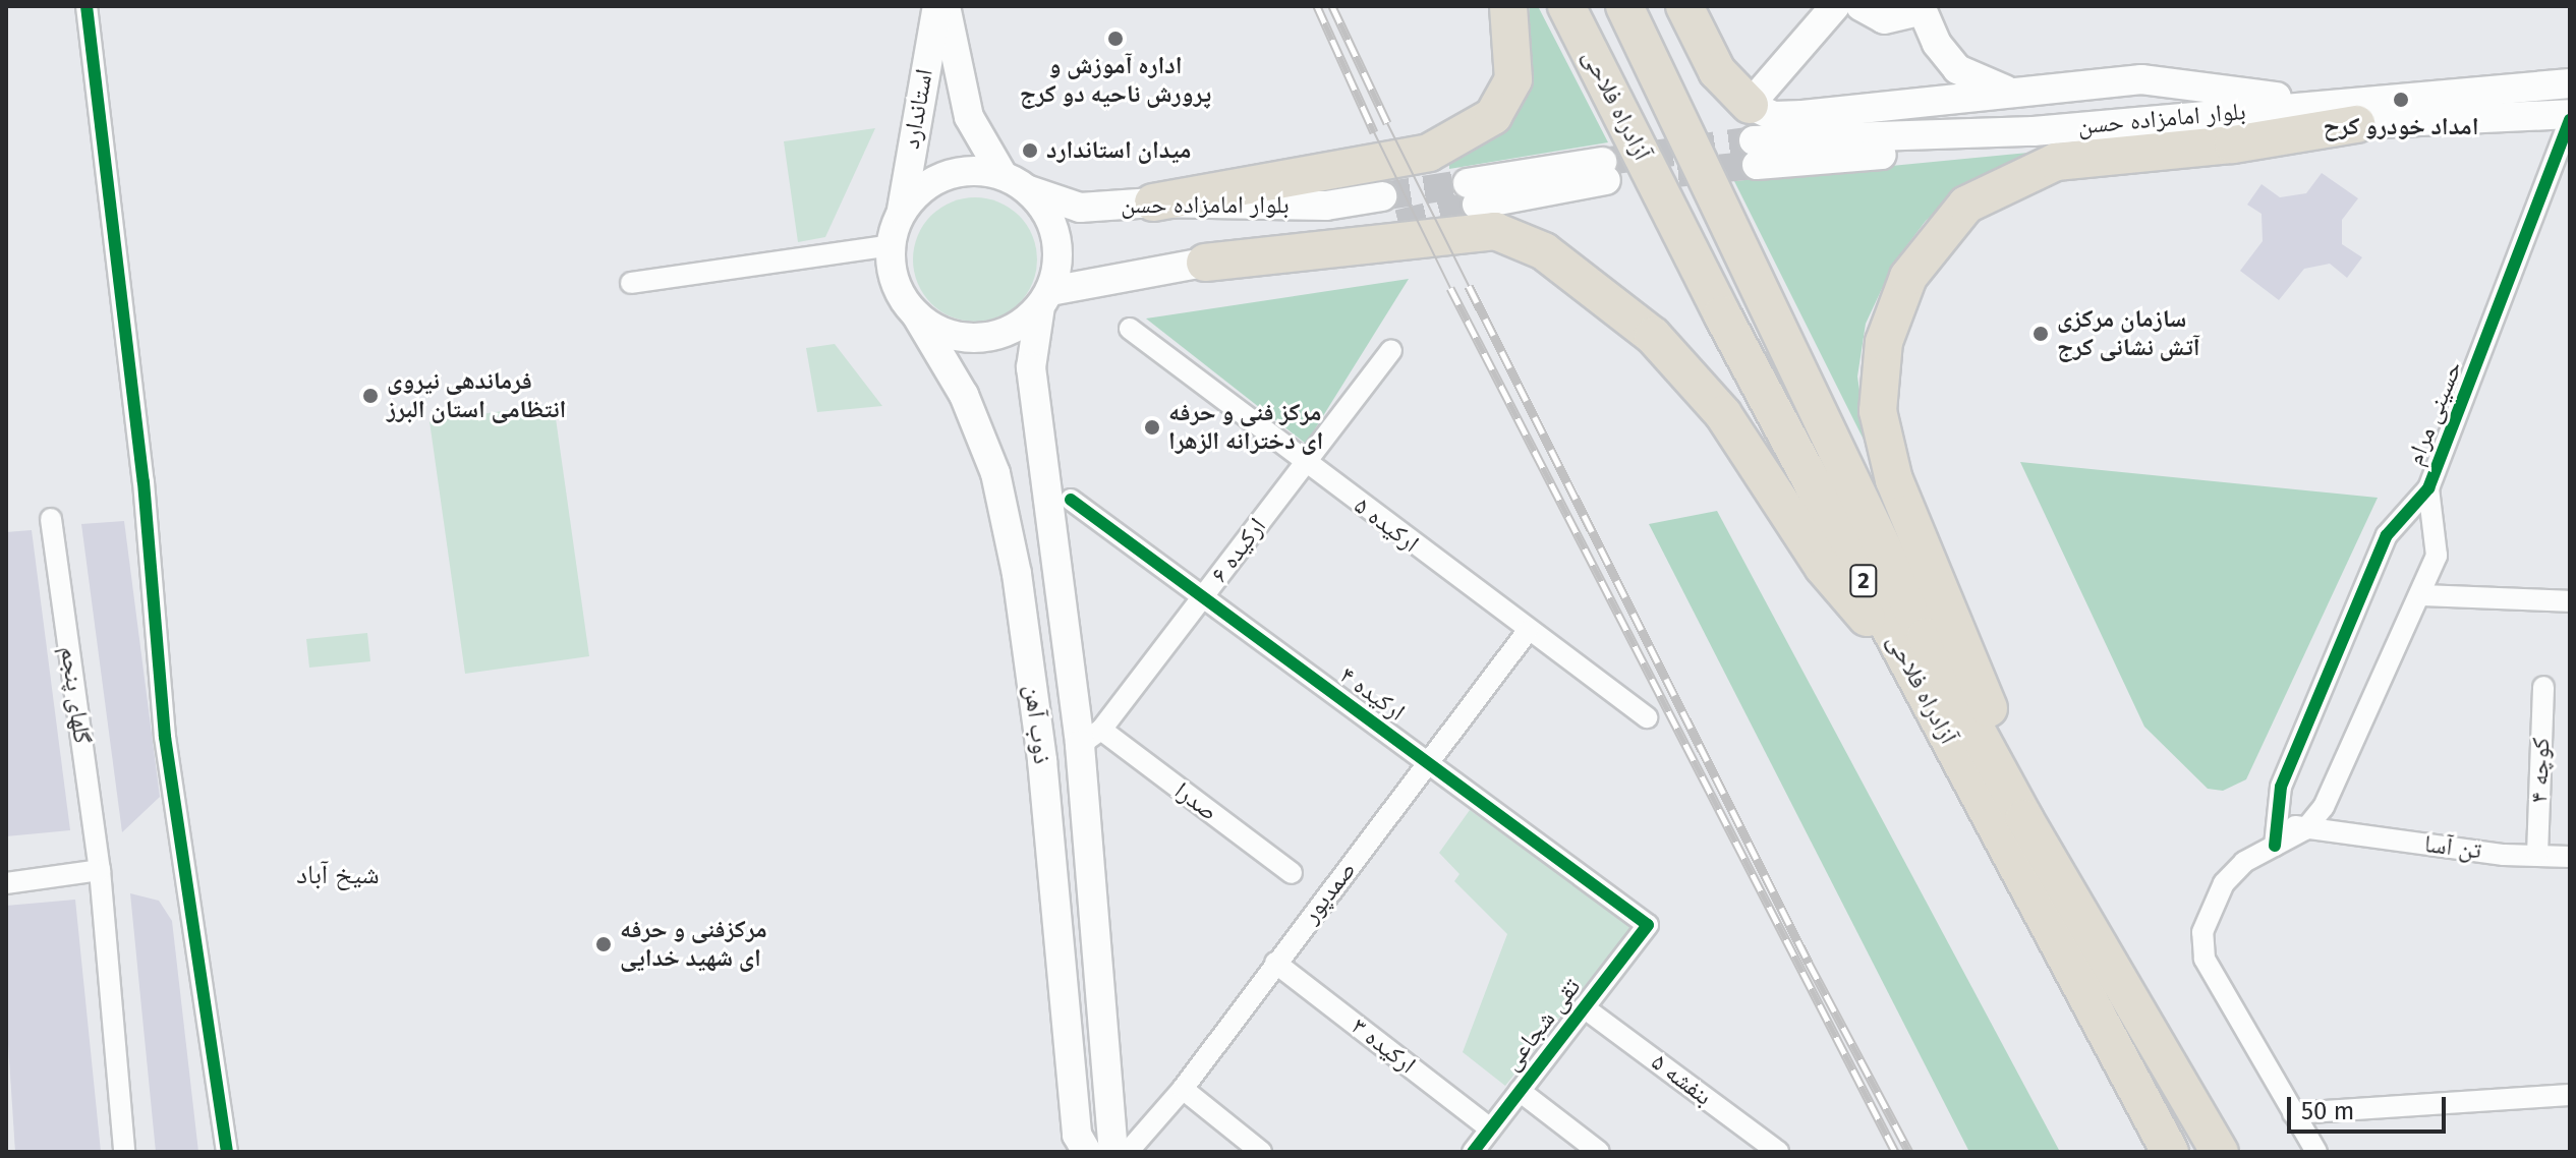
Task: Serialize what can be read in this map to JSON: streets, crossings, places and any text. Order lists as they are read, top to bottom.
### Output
{
  "streets": {
    "highway": ["آزادراه فلاحی", "2"],
    "main road": ["استاندارد", "بلوار امامزاده حسن", "ذوب آهن"],
    "street": [
      "حسینی مرام",
      "ارکیده ۵",
      "ارکیده ۶",
      "ارکیده ۴",
      "گلهای پنجم",
      "کوچه ۴",
      "صدرا",
      "تن آسا",
      "صمدپور",
      "تقی شجاعی",
      "ارکیده ۳",
      "بنفشه ۵"
    ]
  },
  "crossings": [
    ["استاندارد", "بلوار امامزاده حسن"],
    ["استاندارد", "ذوب آهن"],
    ["بلوار امامزاده حسن", "ذوب آهن"],
    ["حسینی مرام", "تن آسا"],
    ["ارکیده ۵", "ارکیده ۶"],
    ["ارکیده ۵", "صمدپور"],
    ["ارکیده ۶", "ارکیده ۴"],
    ["ارکیده ۶", "ذوب آهن"],
    ["ارکیده ۶", "صدرا"],
    ["ارکیده ۴", "صمدپور"],
    ["ارکیده ۴", "تقی شجاعی"],
    ["ذوب آهن", "صدرا"],
    ["کوچه ۴", "تن آسا"],
    ["صمدپور", "ارکیده ۳"],
    ["تقی شجاعی", "ارکیده ۳"],
    ["تقی شجاعی", "بنفشه ۵"]
  ],
  "districts": ["شیخ آباد"],
  "places": [
    "اداره آموزش و پرورش ناحیه دو کرج",
    "امداد خودرو کرح",
    "میدان استاندارد",
    "سازمان مرکزی آتش نشانی کرج",
    "فرماندهی نیروی انتظامی استان البرز",
    "مرکز فنی و حرفه ای دخترانه الزهرا",
    "مرکزفنی و حرفه ای شهید خدایی"
  ],
  "scale_bar": "50 m"
}
